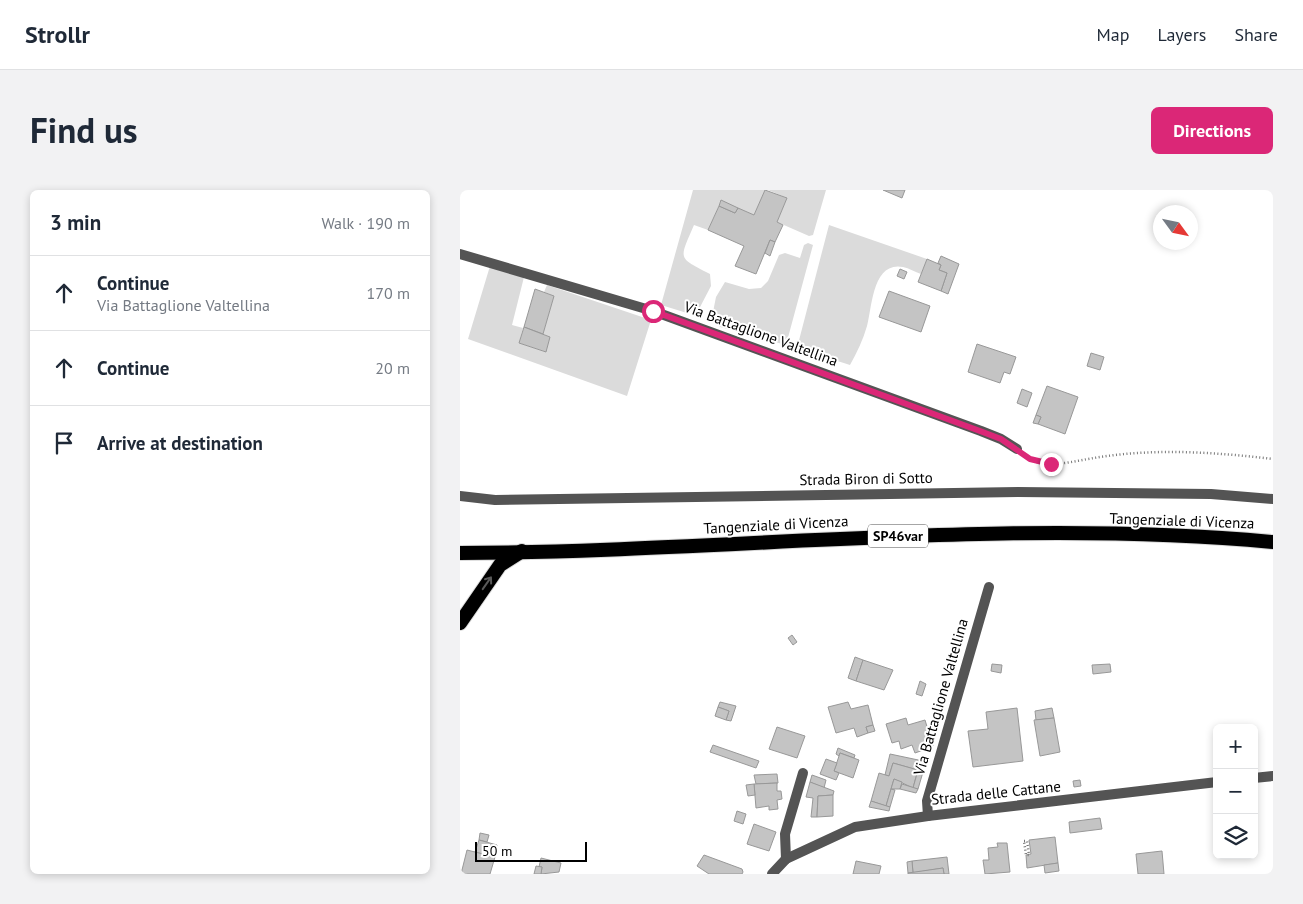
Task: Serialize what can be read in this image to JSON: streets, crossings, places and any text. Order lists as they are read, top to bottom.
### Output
{
  "streets": {
    "highway": ["Tangenziale di Vicenza", "SP46var"],
    "street": ["Via Battaglione Valtellina", "Strada Biron di Sotto", "Strada delle Cattane"]
  },
  "crossings": [
    ["Via Battaglione Valtellina", "Strada delle Cattane"]
  ],
  "scale_bar": "50 m",
  "north": "bottom right",
  "page": {
    "header": "Strollr",
    "nav": ["Map", "Layers", "Share"],
    "title": "Find us",
    "buttons": "Directions",
    "heading": ["3 min", "Walk · 190 m"],
    "list": [
      ["Continue", "Via Battaglione Valtellina", "170 m"],
      ["Continue", "20 m"],
      "Arrive at destination"
    ],
    "map_buttons": ["+", "−"],
    "scale": "50 m"
  }
}
